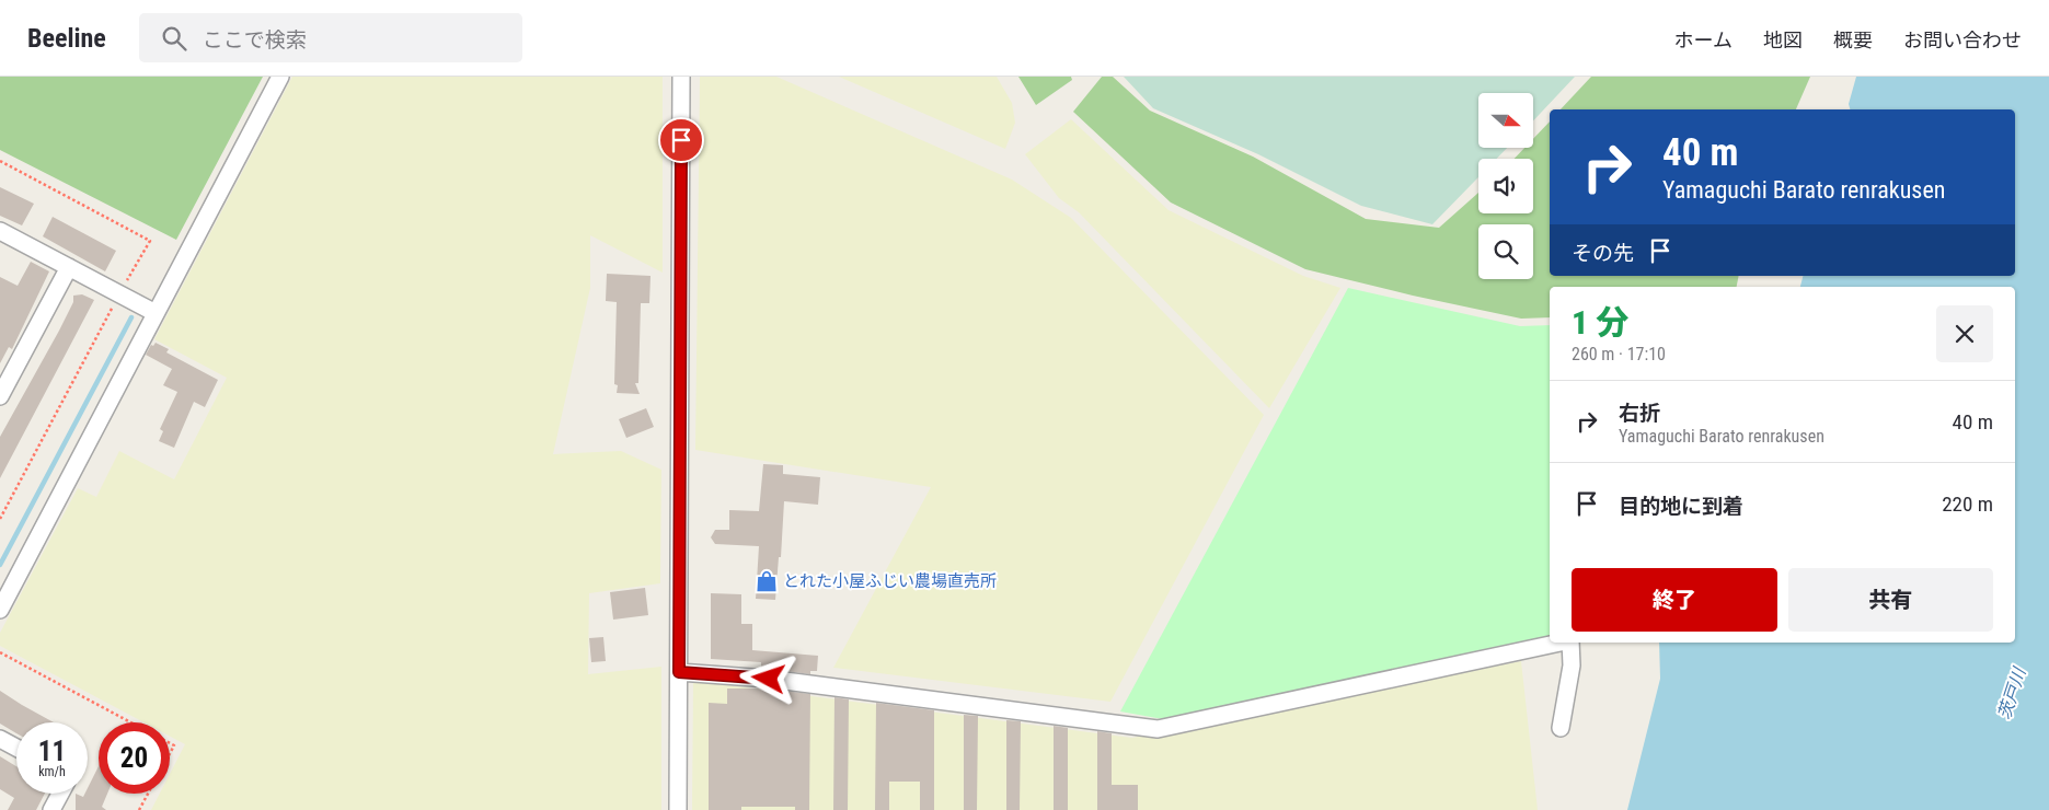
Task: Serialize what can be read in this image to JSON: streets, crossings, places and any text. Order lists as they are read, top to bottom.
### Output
{
  "water": ["茨戸川"],
  "places": {
    "shop": ["とれた小屋ふじい農場直売所"]
  },
  "north": "right",
  "page": {
    "header": "Beeline",
    "search": "ここで検索",
    "nav": [
      "ホーム",
      "地図",
      "概要",
      "お問い合わせ"
    ],
    "turn": ["40 m", "Yamaguchi Barato renrakusen"],
    "then": "その先",
    "heading": ["1 分", "260 m · 17:10"],
    "list": [
      {
        "name": "右折",
        "note": "Yamaguchi Barato renrakusen",
        "value": "40 m"
      },
      {
        "name": "目的地に到着",
        "value": "220 m"
      }
    ],
    "buttons": ["終了", "共有"],
    "speed": "11 km/h",
    "limit": "20"
  }
}
